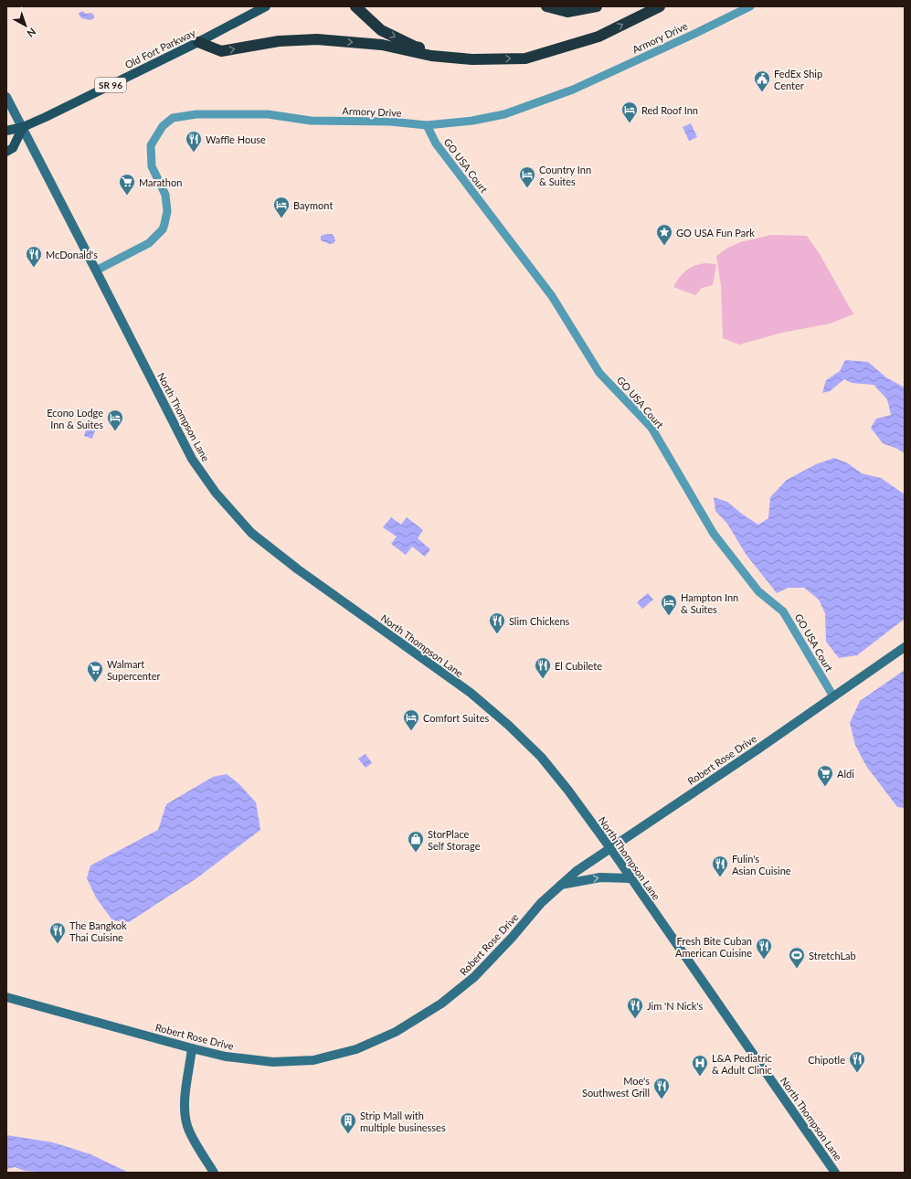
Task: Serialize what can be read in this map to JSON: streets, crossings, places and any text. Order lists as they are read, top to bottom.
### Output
{
  "streets": {
    "main road": [
      "Old Fort Parkway",
      "SR 96",
      "North Thompson Lane",
      "Robert Rose Drive"
    ],
    "street": ["Armory Drive", "GO USA Court"]
  },
  "crossings": [
    ["Armory Drive", "GO USA Court"],
    ["Armory Drive", "North Thompson Lane"],
    ["Old Fort Parkway", "North Thompson Lane"],
    ["GO USA Court", "Robert Rose Drive"],
    ["North Thompson Lane", "Robert Rose Drive"]
  ],
  "places": {
    "public building": ["FedEx Ship Center"],
    "hotel": [
      "Red Roof Inn",
      "Country Inn & Suites",
      "Baymont",
      "Econo Lodge Inn & Suites",
      "Hampton Inn & Suites",
      "Comfort Suites"
    ],
    "restaurant": [
      "Waffle House",
      "McDonald's",
      "Slim Chickens",
      "El Cubilete",
      "Fulin's Asian Cuisine",
      "The Bangkok Thai Cuisine",
      "Fresh Bite Cuban American Cuisine",
      "Jim 'N Nick's",
      "Chipotle",
      "Moe's Southwest Grill"
    ],
    "supermarket": ["Marathon", "Walmart Supercenter", "Aldi"],
    "place": ["GO USA Fun Park"],
    "shop": ["StorPlace Self Storage"],
    "sports": ["StretchLab"],
    "hospital": ["L&A Pediatric & Adult Clinic"],
    "building": ["Strip Mall with multiple businesses"]
  },
  "north": "bottom right"
}
